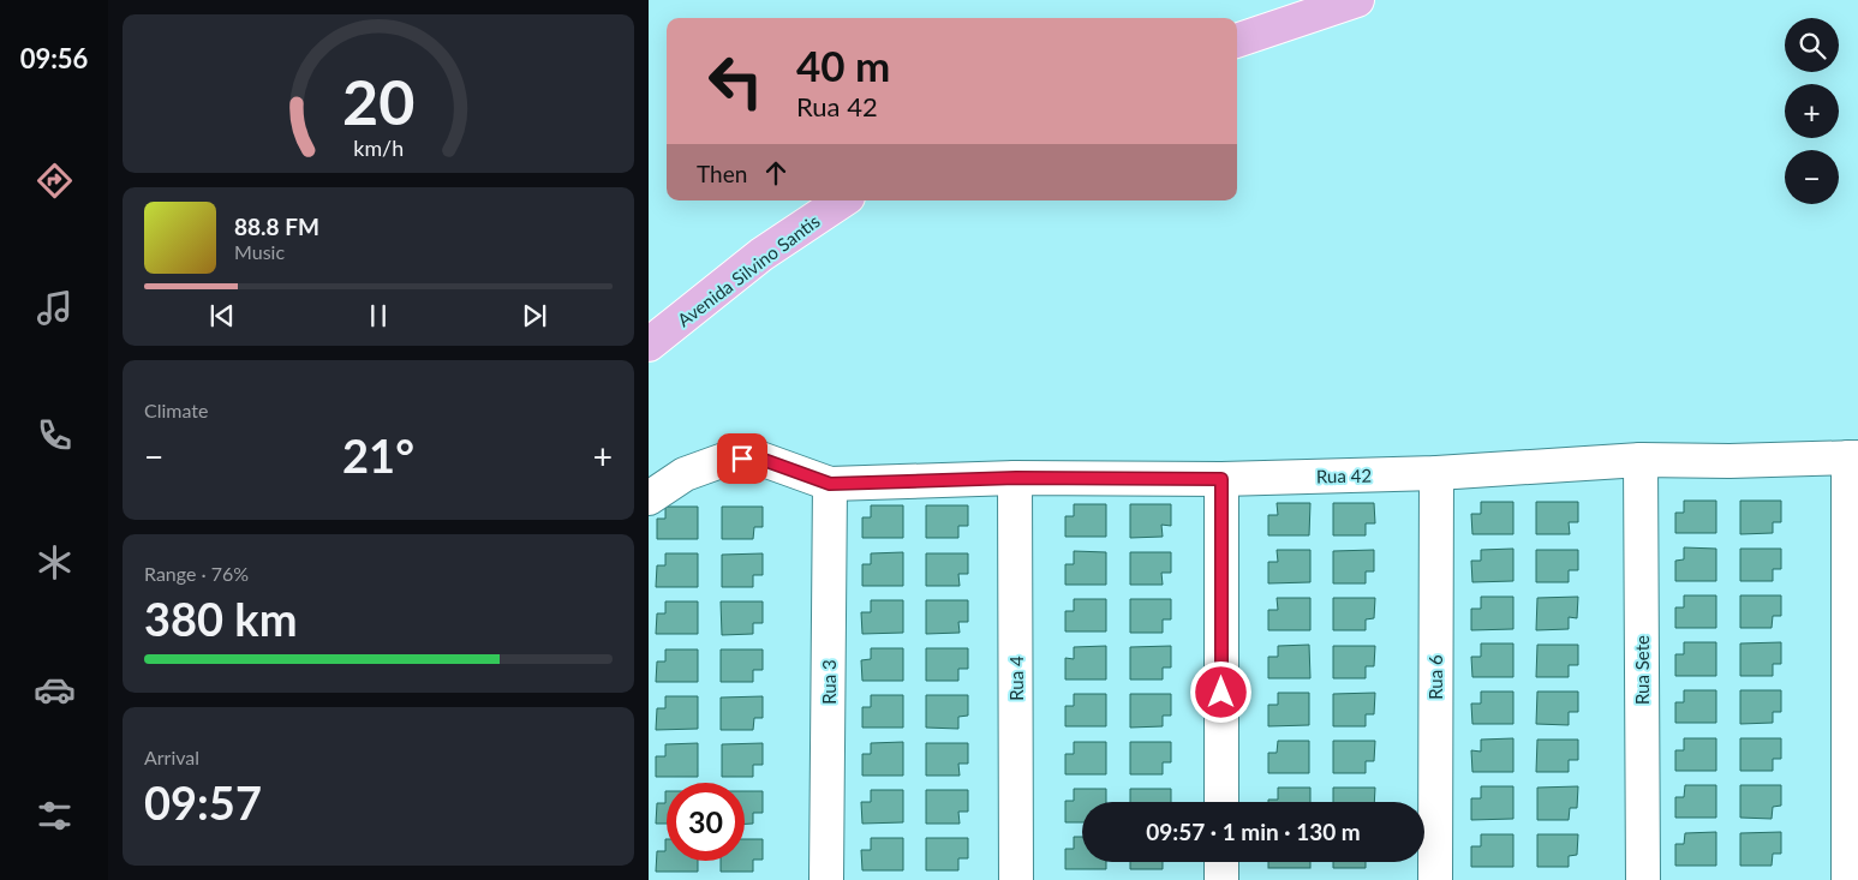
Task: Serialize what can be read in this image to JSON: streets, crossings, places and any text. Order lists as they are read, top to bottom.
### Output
{
  "streets": {
    "main road": ["Avenida Silvino Santis"],
    "street": [
      "Rua 42",
      "Rua Sete",
      "Rua 6",
      "Rua 4",
      "Rua 3"
    ]
  },
  "crossings": [
    ["Rua 42", "Rua Sete"],
    ["Rua 42", "Rua 6"],
    ["Rua 42", "Rua 4"],
    ["Rua 42", "Rua 3"]
  ],
  "page": {
    "tabs": "09:56",
    "map_buttons": ["+", "−"],
    "turn": ["40 m", "Rua 42"],
    "then": "Then",
    "song": ["88.8 FM", "Music"],
    "tile": [
      "Climate",
      ["Range · 76%", "380 km"],
      ["Arrival", "09:57"]
    ],
    "heat": ["−", "21°", "+"],
    "limit": "30",
    "trip": "09:57 · 1 min · 130 m",
    "gauge": ["20", "km/h"]
  }
}
